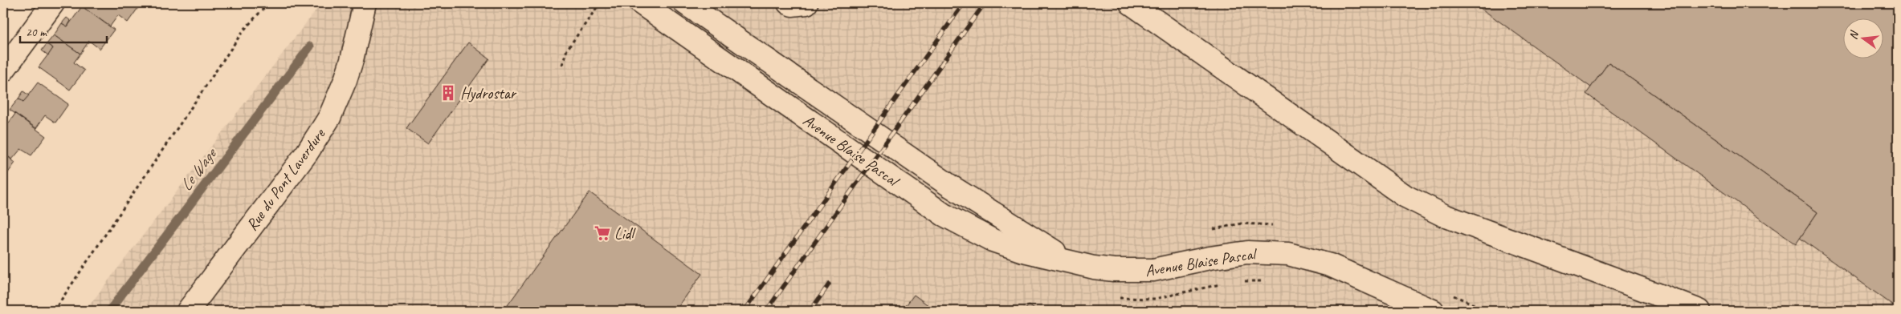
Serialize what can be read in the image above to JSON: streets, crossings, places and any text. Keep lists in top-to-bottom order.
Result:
{
  "streets": {
    "main road": ["Avenue Blaise Pascal", "Rue du Pont Laverdure"]
  },
  "water": ["Le Wage"],
  "places": {
    "building": ["Hydrostar"],
    "supermarket": ["Lidl"]
  },
  "scale_bar": "20 m",
  "north": "left"
}
